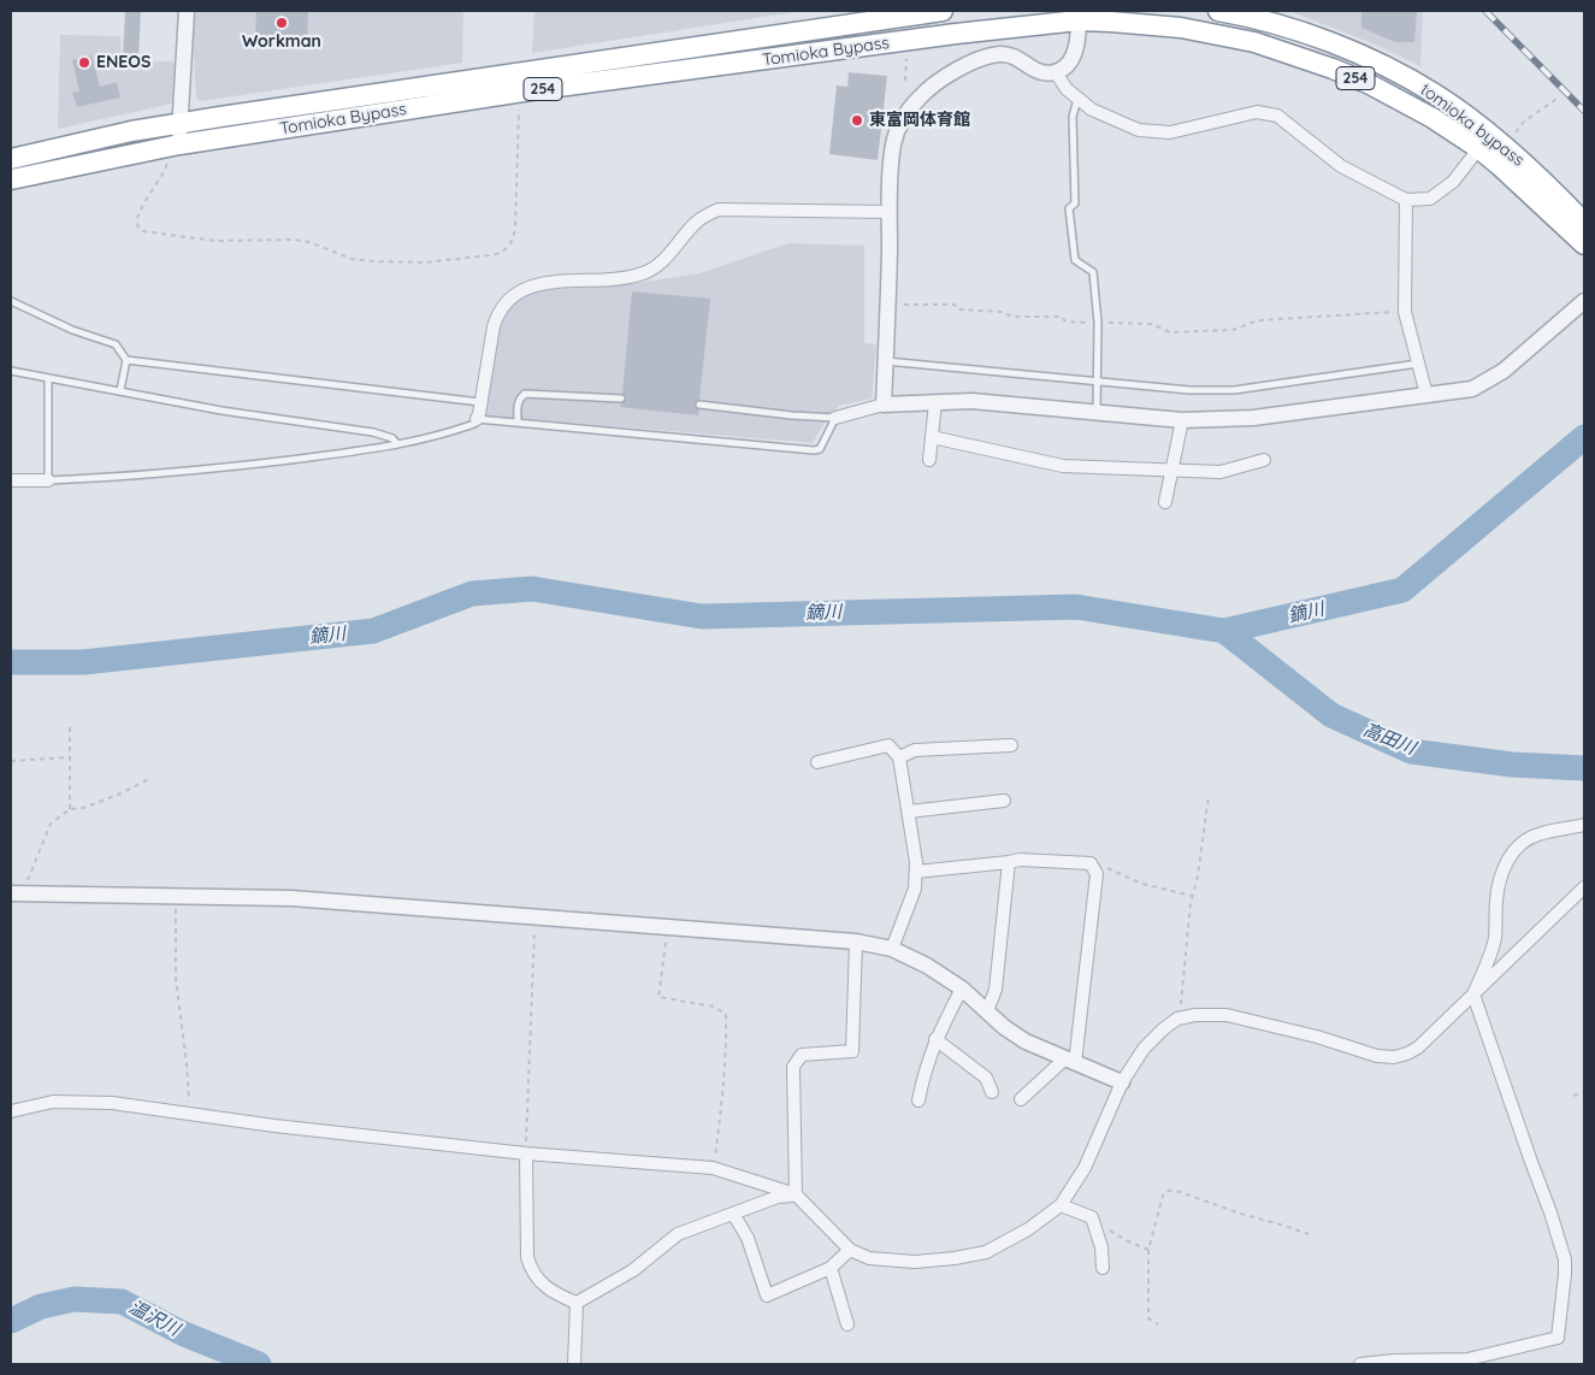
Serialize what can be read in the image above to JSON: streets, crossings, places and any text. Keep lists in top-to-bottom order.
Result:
{
  "streets": {
    "highway": ["Tomioka Bypass", "254", "tomioka bypass"]
  },
  "crossings": [
    ["Tomioka Bypass", "tomioka bypass"]
  ],
  "water": ["鏑川", "高田川", "温沢川"],
  "places": ["Workman", "ENEOS", "東富岡体育館"]
}
